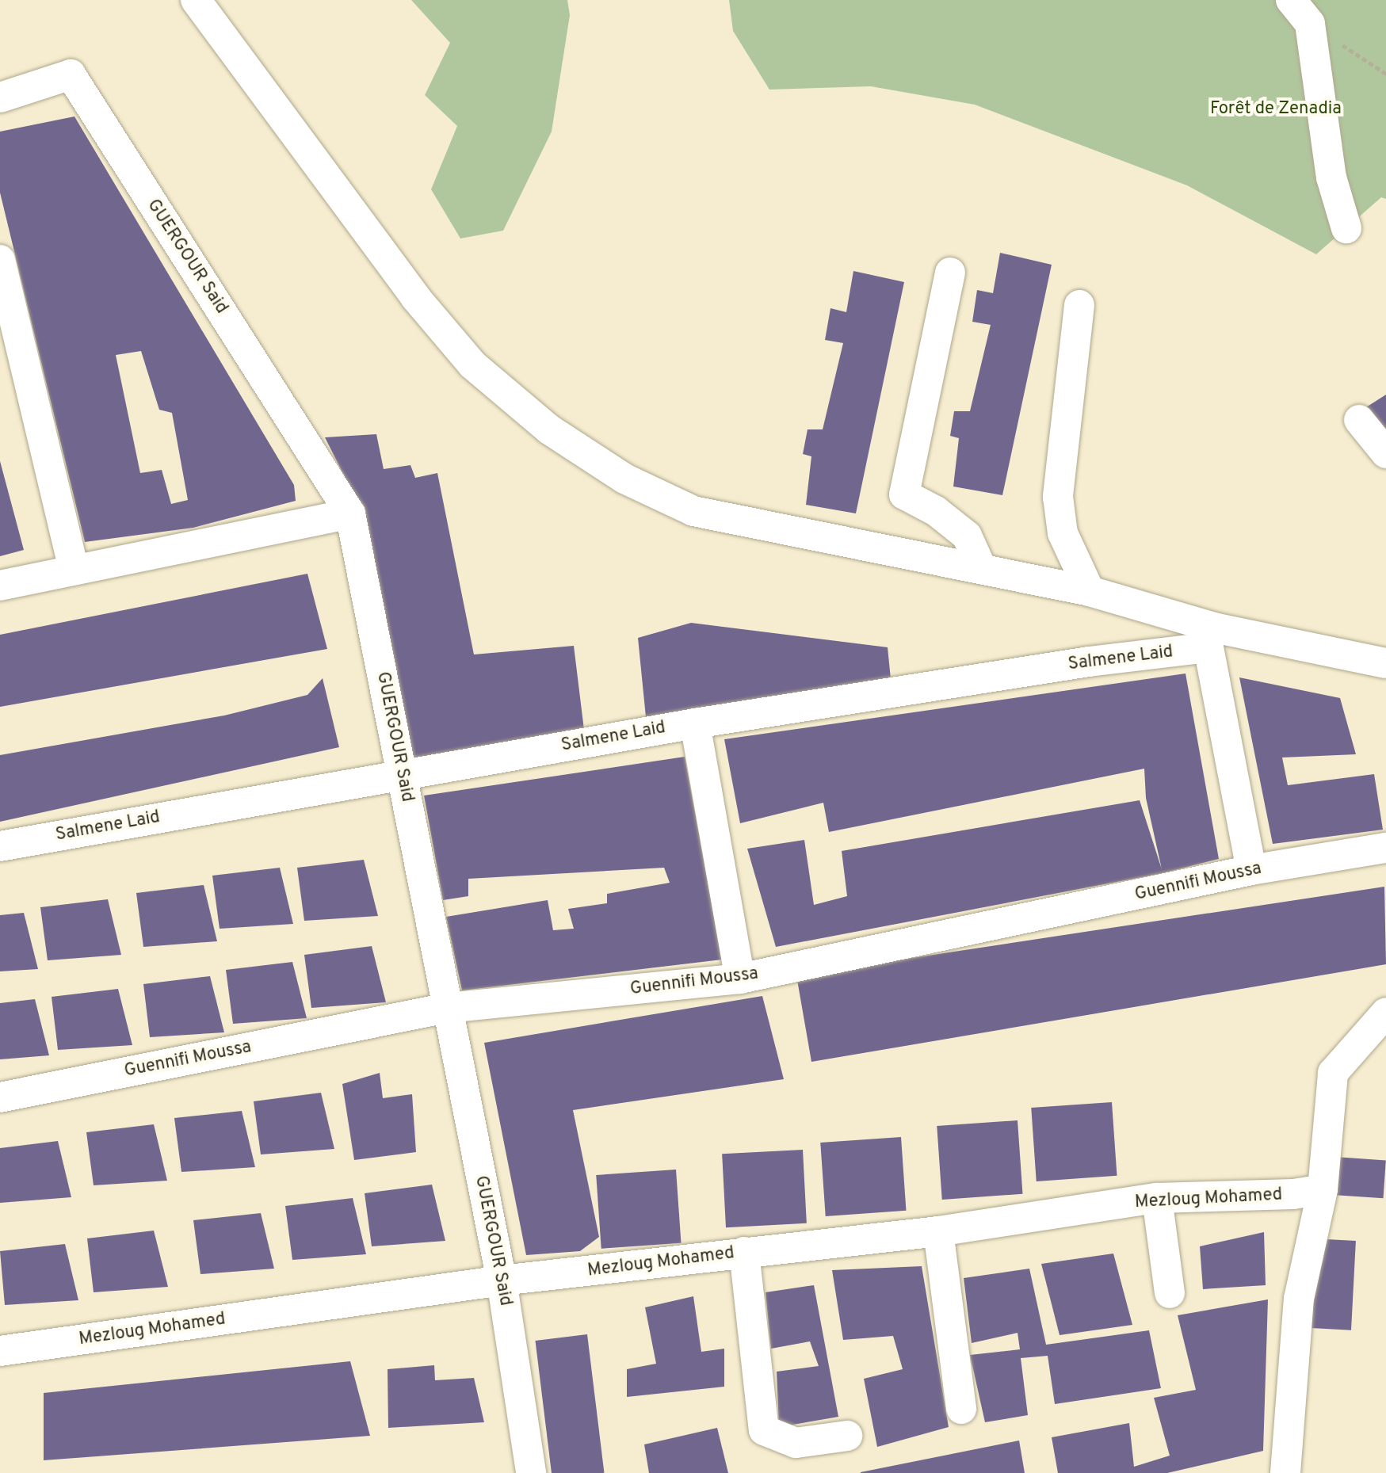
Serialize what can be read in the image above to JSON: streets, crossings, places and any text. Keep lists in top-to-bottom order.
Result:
{
  "streets": {
    "street": [
      "GUERGOUR Said",
      "Salmene Laid",
      "Guennifi Moussa",
      "Mezloug Mohamed"
    ]
  },
  "crossings": [
    ["GUERGOUR Said", "Salmene Laid"],
    ["GUERGOUR Said", "Guennifi Moussa"],
    ["GUERGOUR Said", "Mezloug Mohamed"]
  ],
  "parks": ["Forêt de Zenadia"]
}
